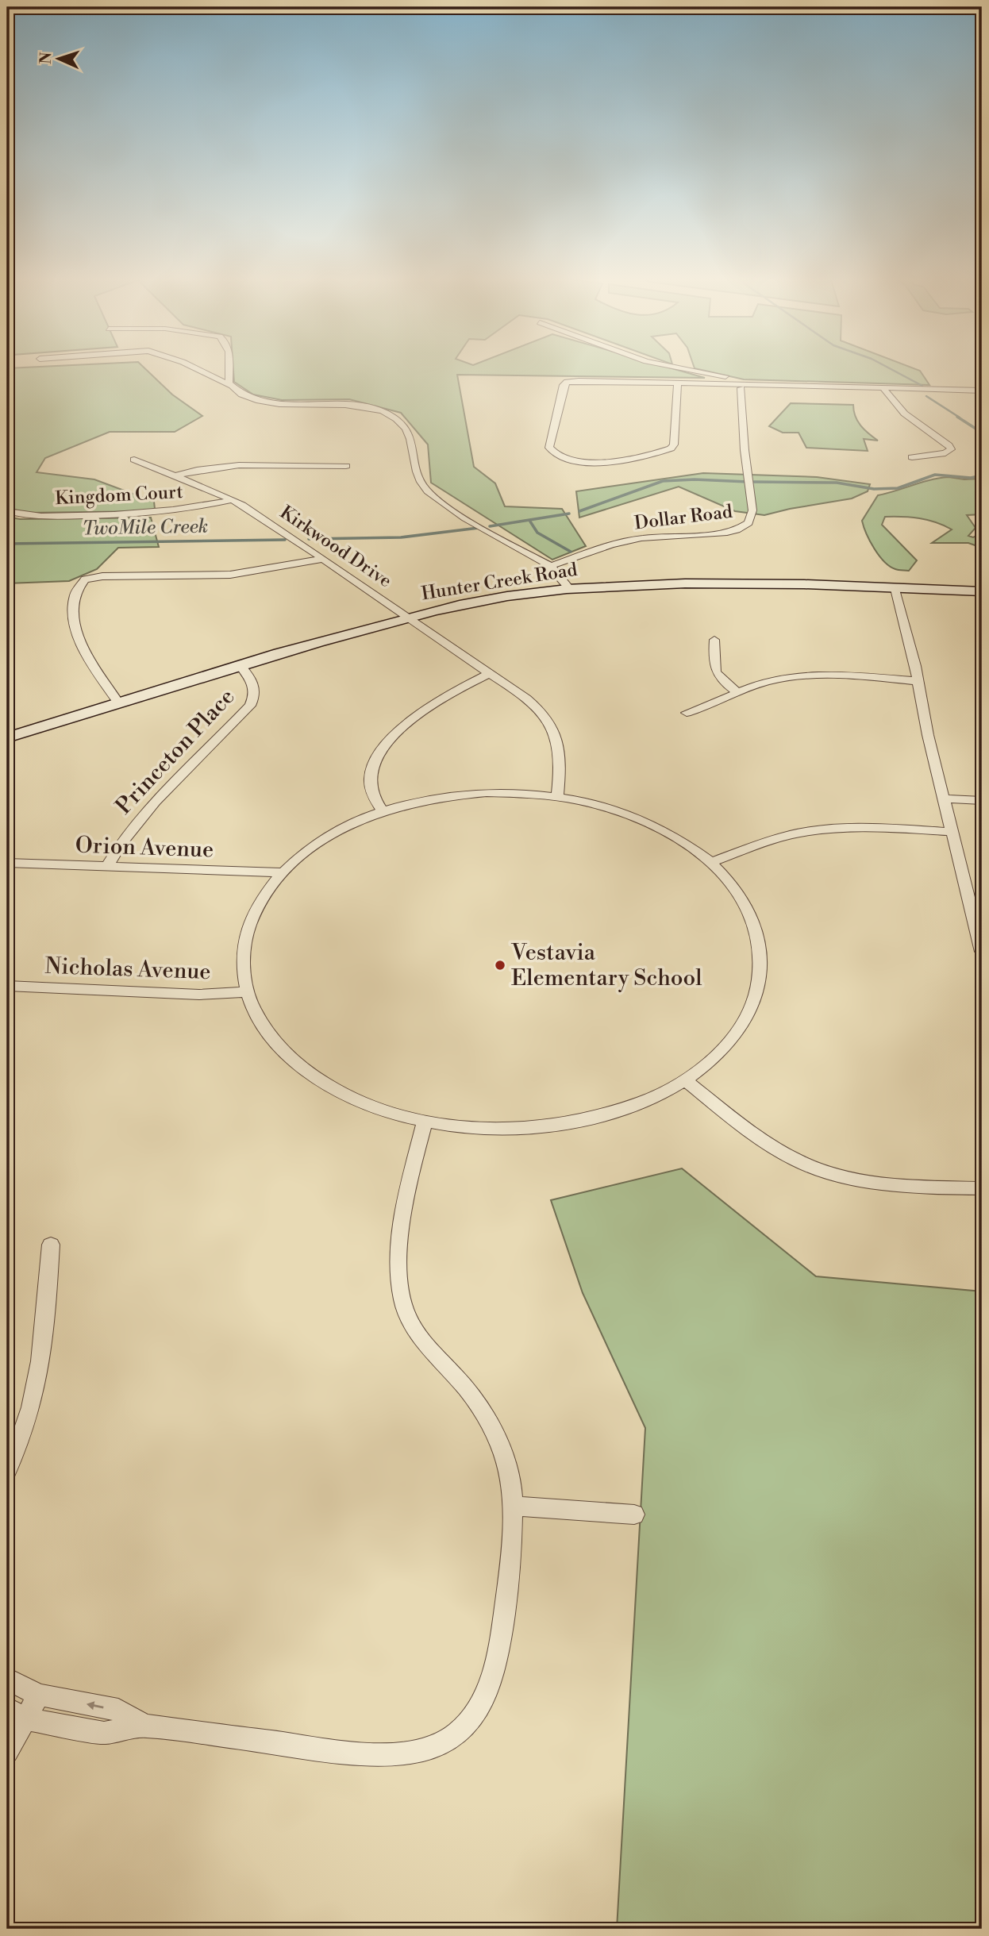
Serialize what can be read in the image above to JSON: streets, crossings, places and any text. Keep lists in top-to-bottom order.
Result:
{
  "streets": {
    "main road": ["Hunter Creek Road"],
    "street": [
      "Kingdom Court",
      "Dollar Road",
      "Kirkwood Drive",
      "Princeton Place",
      "Orion Avenue",
      "Nicholas Avenue"
    ]
  },
  "crossings": [
    ["Kingdom Court", "Kirkwood Drive"],
    ["Kirkwood Drive", "Hunter Creek Road"],
    ["Hunter Creek Road", "Princeton Place"],
    ["Princeton Place", "Orion Avenue"]
  ],
  "water": ["TwoMile Creek"],
  "places": ["Vestavia Elementary School"],
  "north": "left"
}
